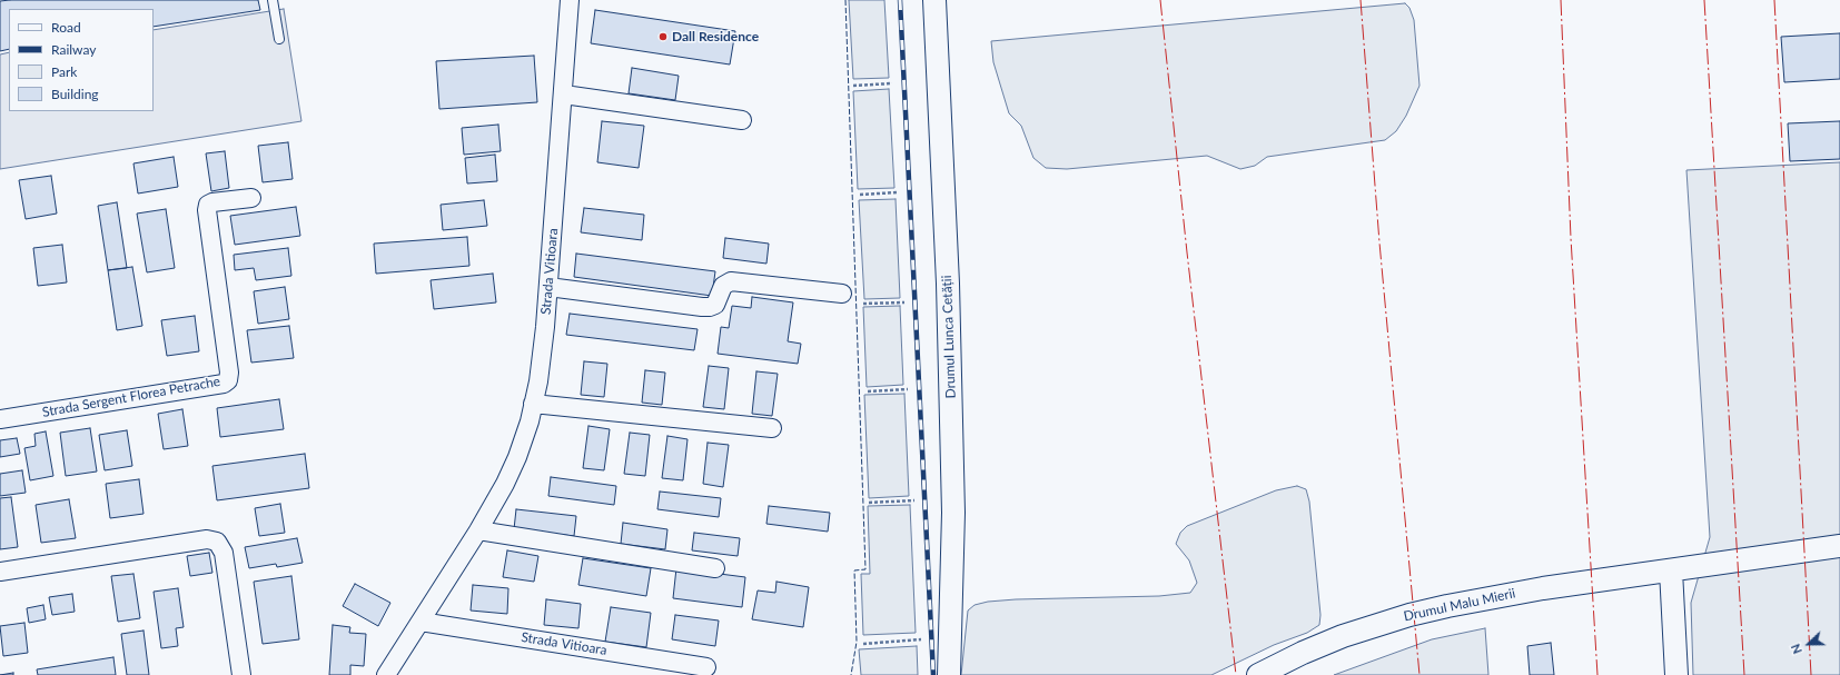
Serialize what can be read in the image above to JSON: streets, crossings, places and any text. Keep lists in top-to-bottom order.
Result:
{
  "streets": {
    "street": [
      "Strada Vitioara",
      "Drumul Lunca Cetății",
      "Strada Sergent Florea Petrache",
      "Drumul Malu Mierii"
    ]
  },
  "places": ["Dall Residence"],
  "legend": [
    "Road",
    "Railway",
    "Park",
    "Building"
  ],
  "north": "left"
}
